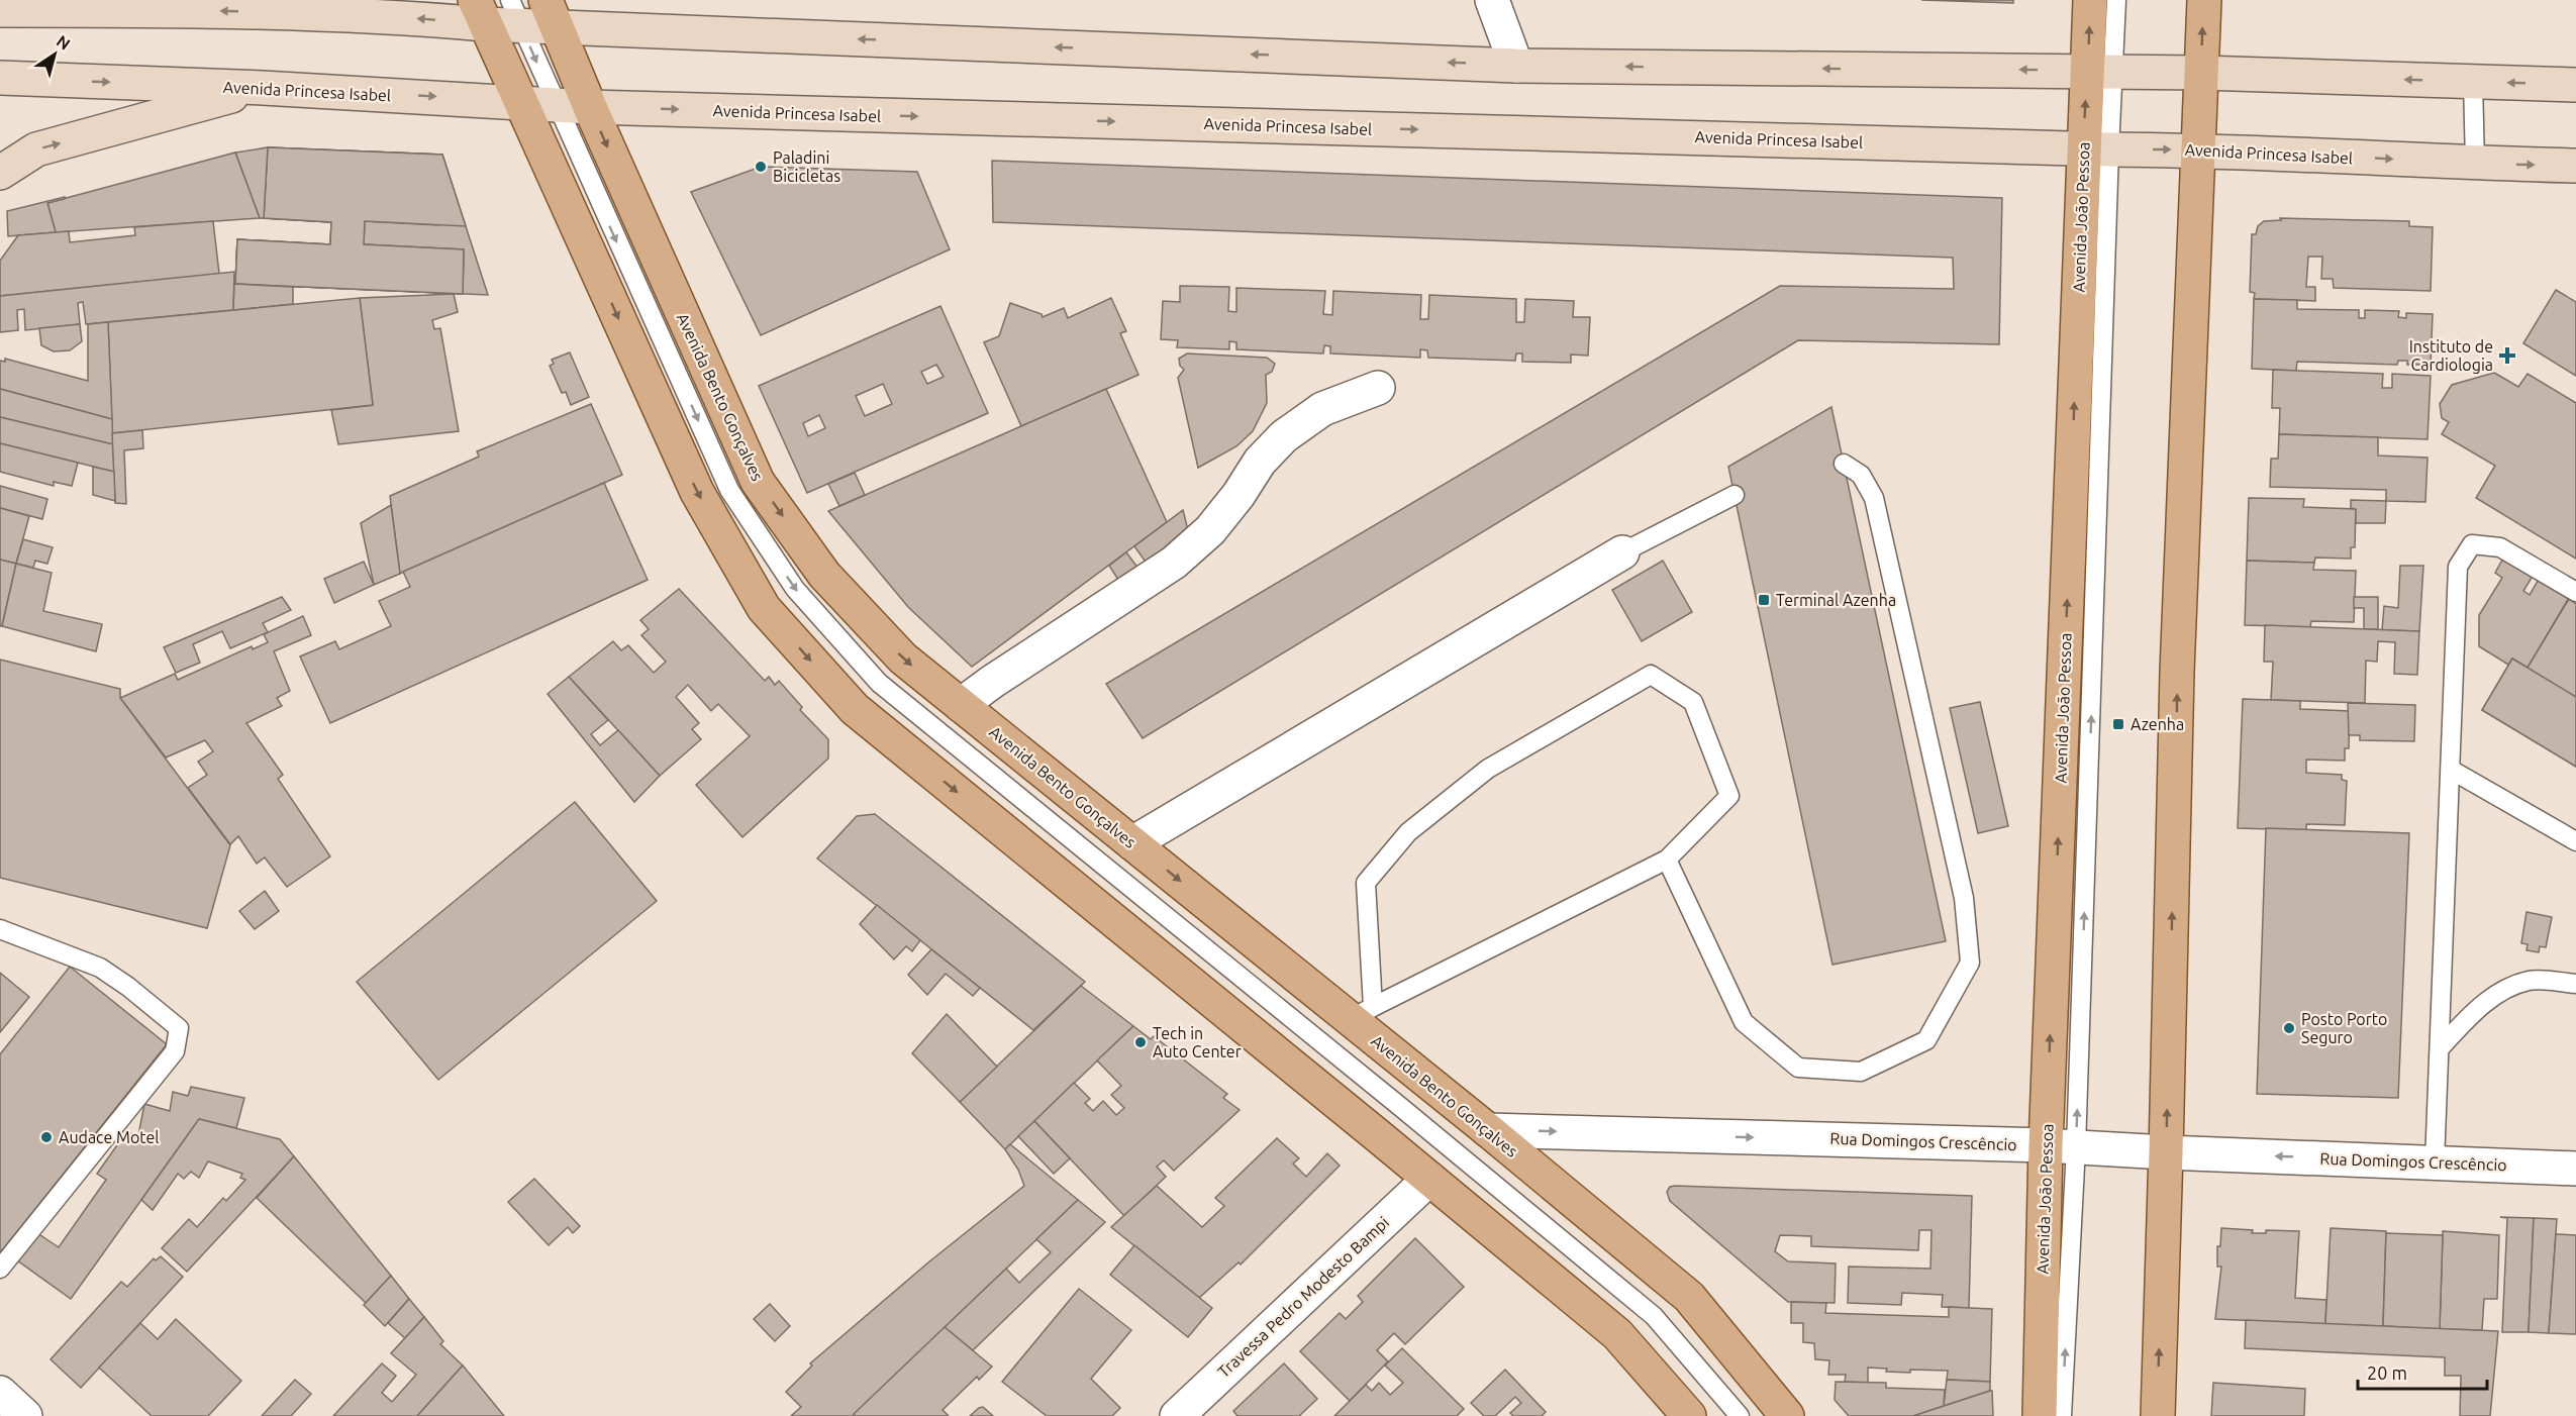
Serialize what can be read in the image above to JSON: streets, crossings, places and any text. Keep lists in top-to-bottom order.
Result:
{
  "streets": {
    "main road": ["Avenida Princesa Isabel", "Avenida João Pessoa", "Avenida Bento Gonçalves"],
    "street": ["Rua Domingos Crescêncio", "Travessa Pedro Modesto Bampi"]
  },
  "crossings": [
    ["Avenida Princesa Isabel", "Avenida João Pessoa"],
    ["Avenida Princesa Isabel", "Avenida Bento Gonçalves"],
    ["Avenida João Pessoa", "Rua Domingos Crescêncio"],
    ["Avenida Bento Gonçalves", "Rua Domingos Crescêncio"]
  ],
  "places": {
    "other": [
      "Paladini Bicicletas",
      "Posto Porto Seguro",
      "Tech in Auto Center",
      "Audace Motel"
    ],
    "health": ["Instituto de Cardiologia"],
    "transit": ["Terminal Azenha", "Azenha"]
  },
  "scale_bar": "20 m",
  "north": "top right"
}
